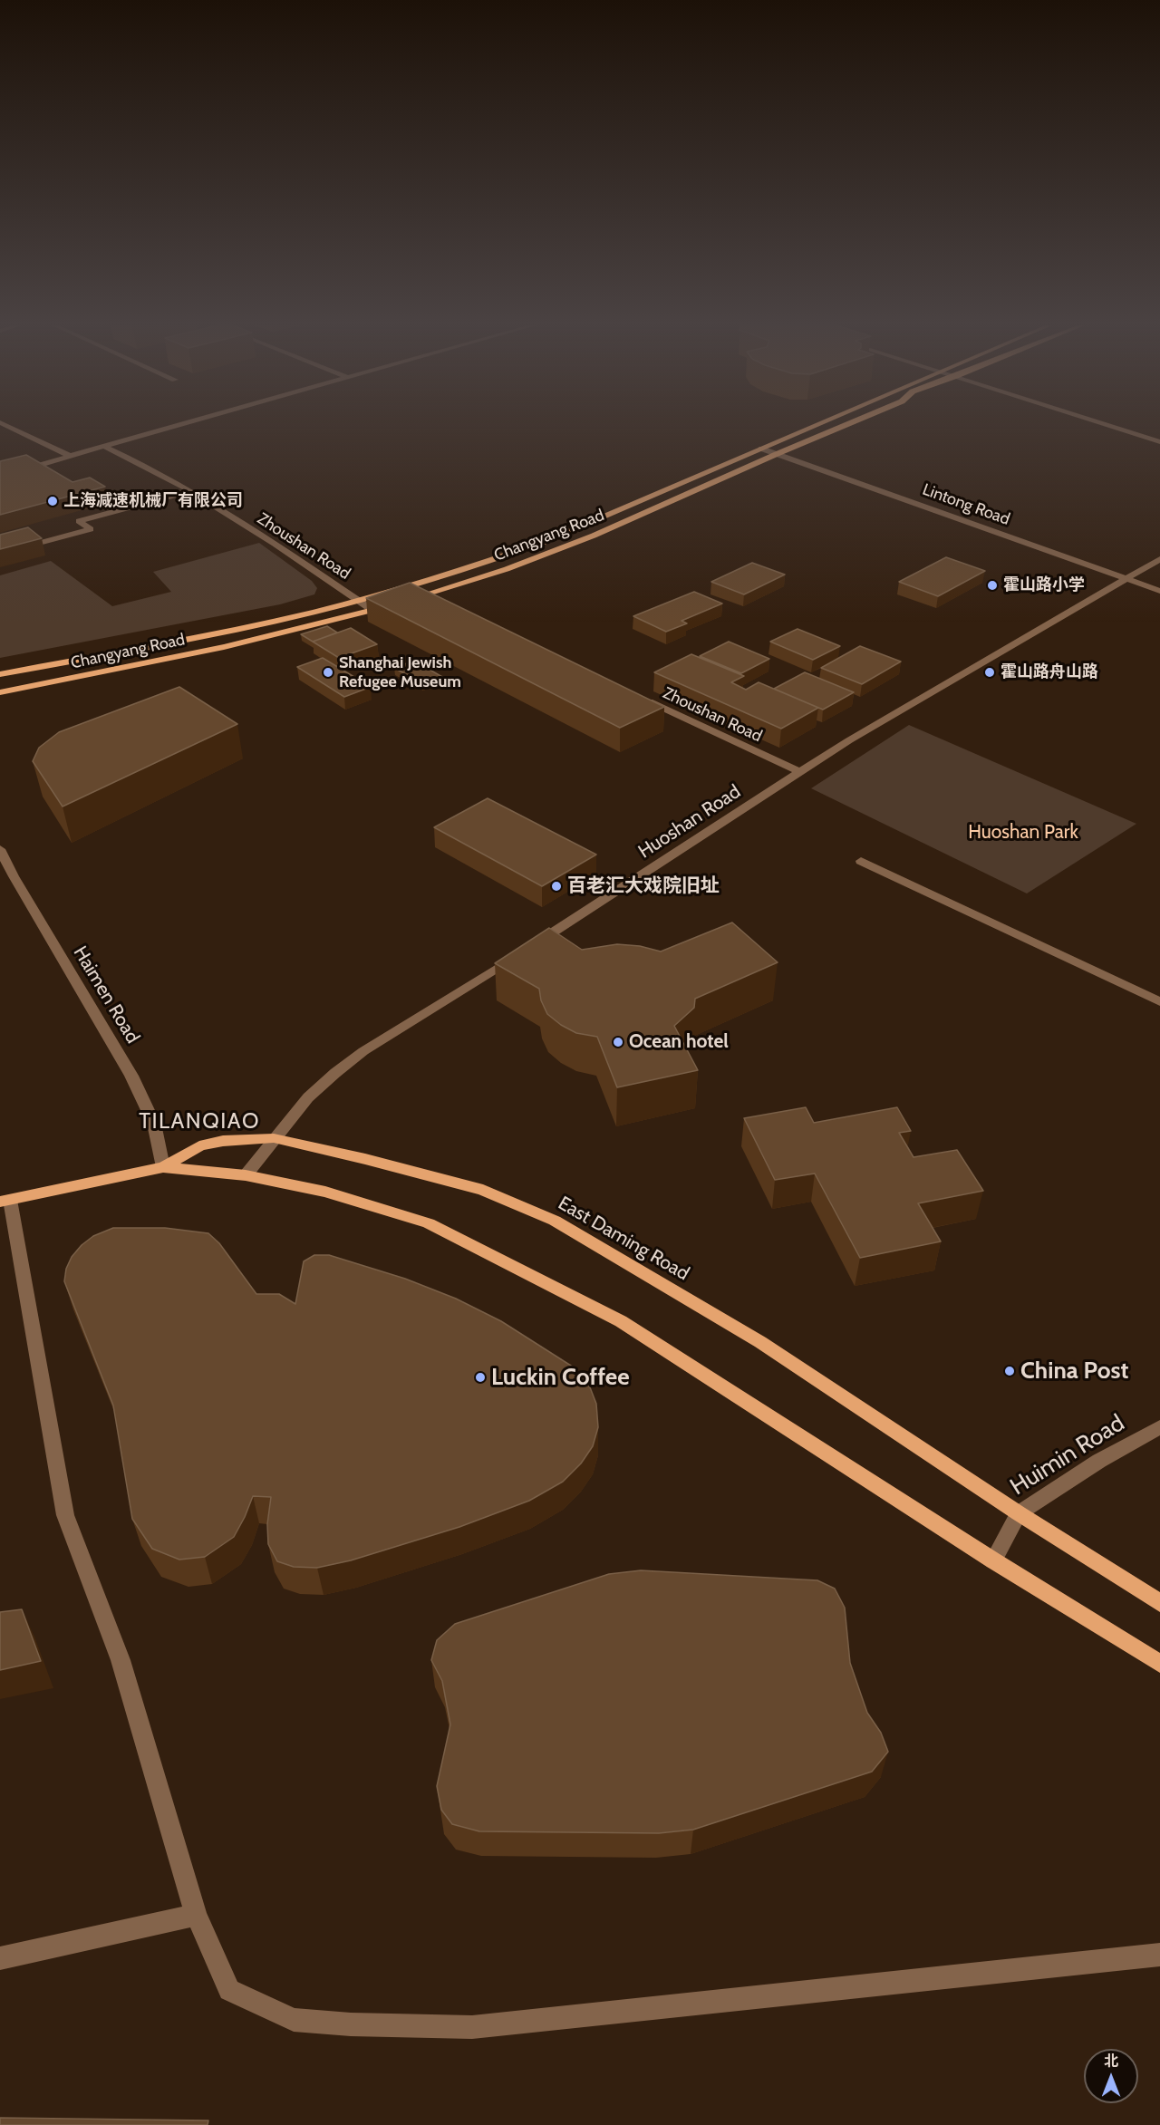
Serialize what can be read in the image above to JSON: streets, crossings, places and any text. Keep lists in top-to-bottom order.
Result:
{
  "streets": {
    "main road": ["Changyang Road", "East Daming Road"],
    "street": [
      "Lintong Road",
      "Zhoushan Road",
      "Huoshan Road",
      "Haimen Road",
      "Huimin Road"
    ]
  },
  "crossings": [
    ["Lintong Road", "Changyang Road"],
    ["Lintong Road", "Huoshan Road"],
    ["Changyang Road", "Zhoushan Road"],
    ["Zhoushan Road", "Huoshan Road"],
    ["Huoshan Road", "East Daming Road"],
    ["Haimen Road", "East Daming Road"],
    ["East Daming Road", "Huimin Road"]
  ],
  "districts": ["TILANQIAO"],
  "parks": ["Huoshan Park"],
  "places": [
    "上海减速机械厂有限公司",
    "霍山路小学",
    "Shanghai Jewish Refugee Museum",
    "霍山路舟山路",
    "百老汇大戏院旧址",
    "Ocean hotel",
    "China Post",
    "Luckin Coffee"
  ],
  "north": "top"
}
